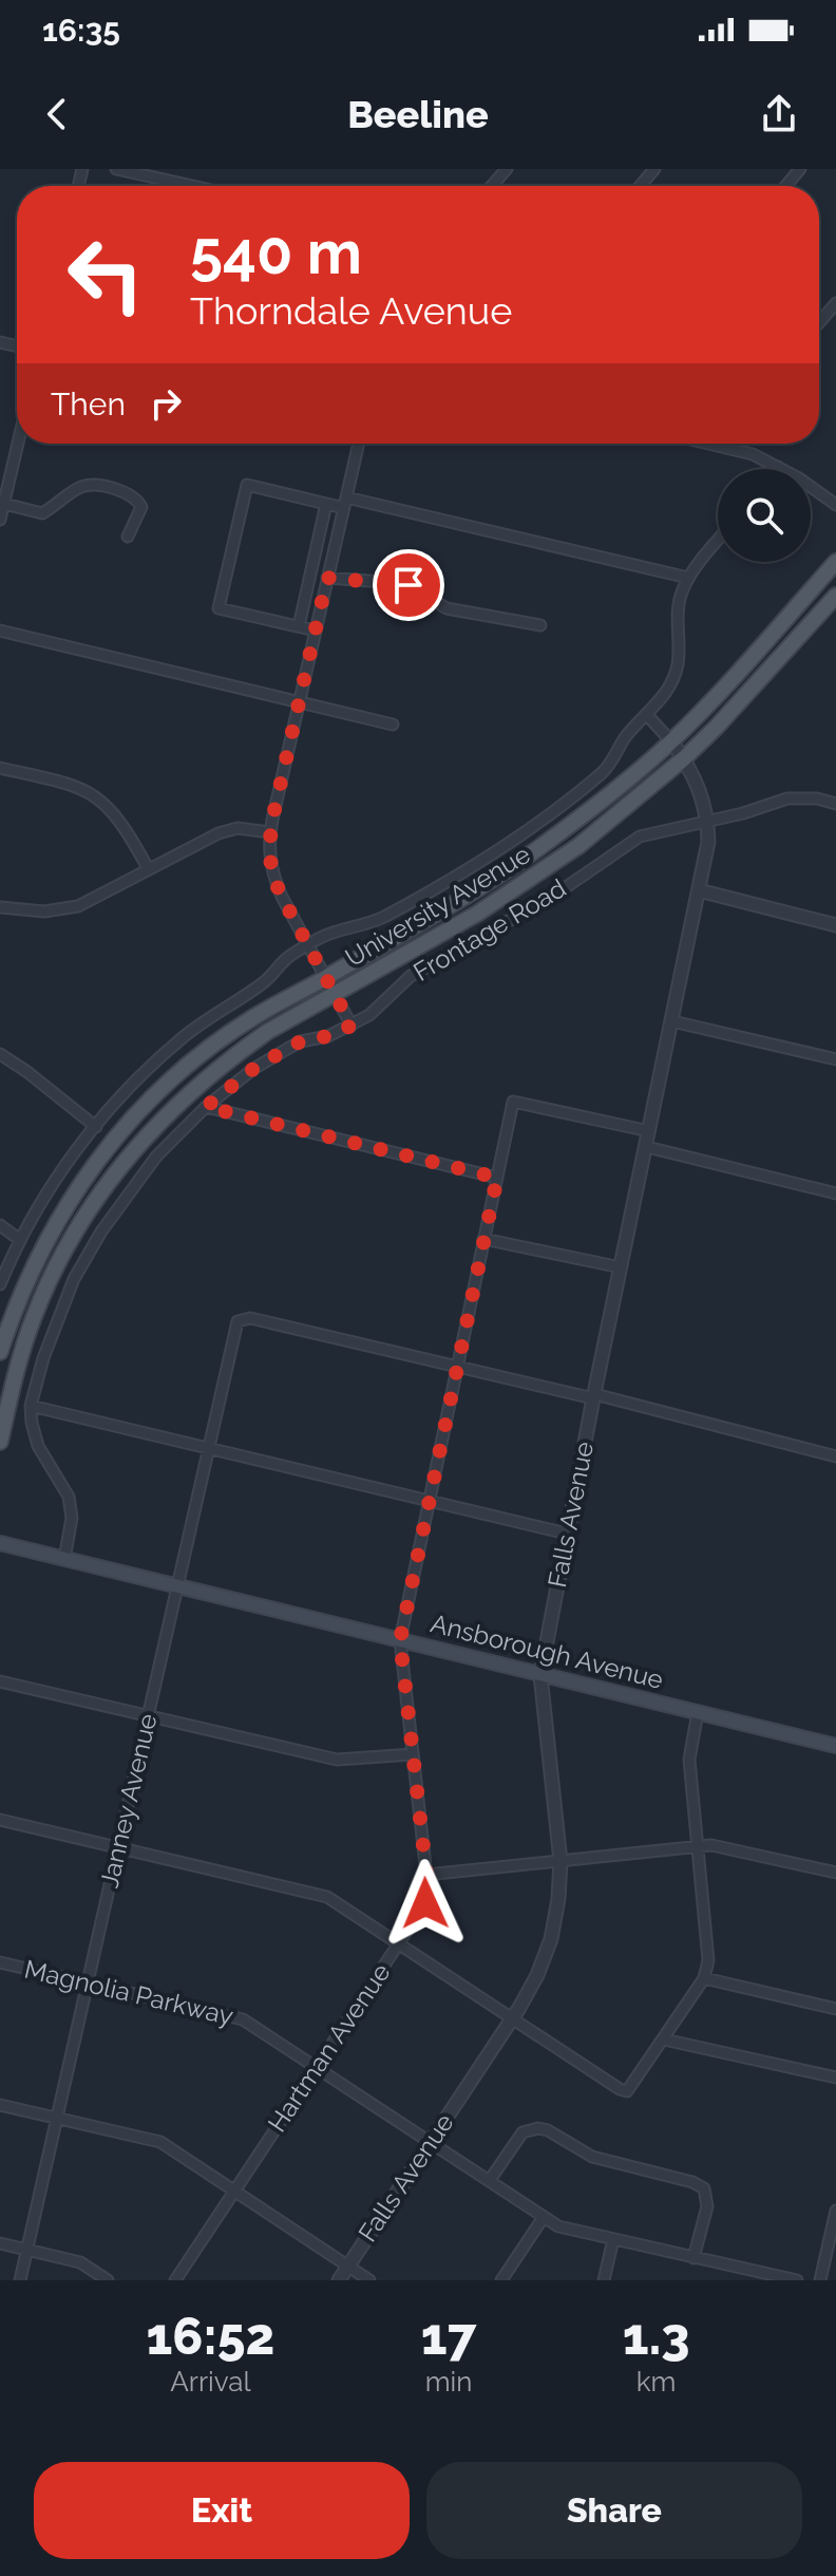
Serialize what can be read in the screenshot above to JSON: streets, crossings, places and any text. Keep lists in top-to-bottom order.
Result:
{
  "streets": {
    "main road": ["University Avenue", "Ansborough Avenue"],
    "street": [
      "Frontage Road",
      "Falls Avenue",
      "Janney Avenue",
      "Magnolia Parkway",
      "Hartman Avenue"
    ]
  },
  "crossings": [
    ["University Avenue", "Falls Avenue"],
    ["Frontage Road", "Falls Avenue"],
    ["Frontage Road", "Ansborough Avenue"],
    ["Falls Avenue", "Ansborough Avenue"],
    ["Falls Avenue", "Magnolia Parkway"],
    ["Falls Avenue", "Hartman Avenue"],
    ["Ansborough Avenue", "Janney Avenue"],
    ["Ansborough Avenue", "Hartman Avenue"],
    ["Janney Avenue", "Magnolia Parkway"],
    ["Janney Avenue", "Hartman Avenue"],
    ["Magnolia Parkway", "Hartman Avenue"]
  ],
  "page": {
    "status": "16:35",
    "header": "Beeline",
    "turn": ["540 m", "Thorndale Avenue"],
    "then": "Then",
    "eta": [
      "16:52",
      "Arrival",
      "17",
      "min",
      "1.3",
      "km"
    ],
    "buttons": ["Exit", "Share"]
  }
}
